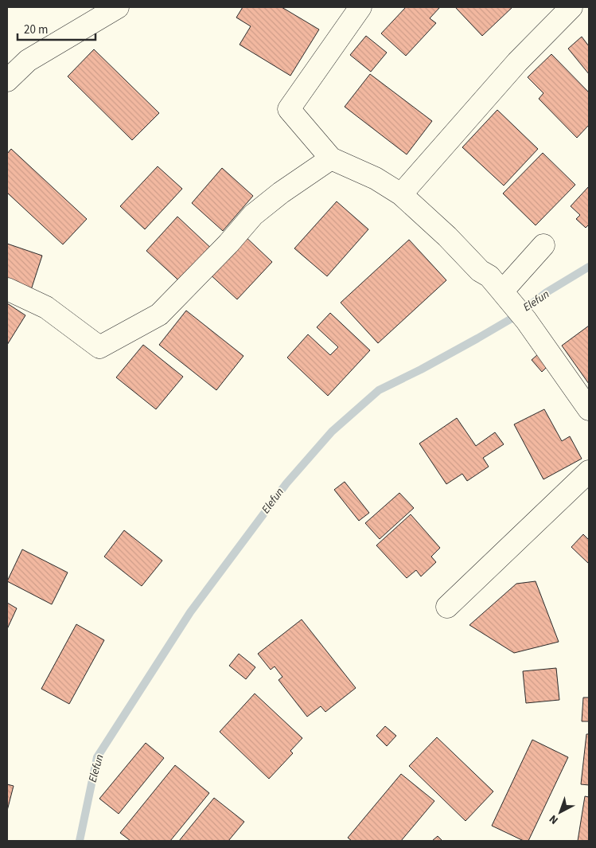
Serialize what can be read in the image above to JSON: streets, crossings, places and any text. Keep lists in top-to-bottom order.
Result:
{
  "water": ["Elefun"],
  "scale_bar": "20 m",
  "north": "bottom left"
}
